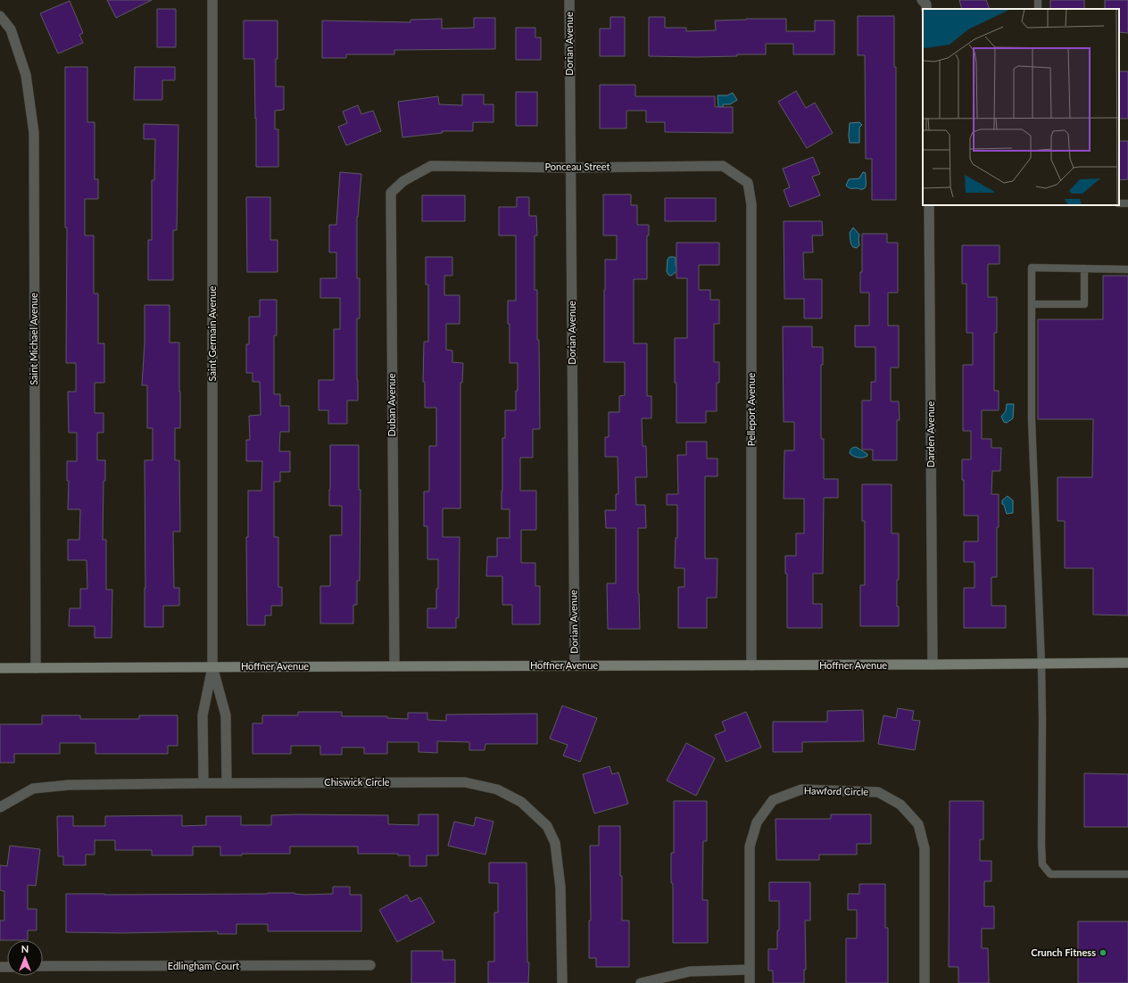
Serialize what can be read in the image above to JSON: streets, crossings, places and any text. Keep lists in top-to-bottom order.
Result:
{
  "streets": {
    "main road": ["Hoffner Avenue"],
    "street": [
      "Dorian Avenue",
      "Ponceau Street",
      "Saint Germain Avenue",
      "Saint Michael Avenue",
      "Duban Avenue",
      "Pelleport Avenue",
      "Darden Avenue",
      "Chiswick Circle",
      "Hawford Circle",
      "Edlingham Court"
    ]
  },
  "crossings": [
    ["Dorian Avenue", "Ponceau Street"],
    ["Dorian Avenue", "Hoffner Avenue"],
    ["Ponceau Street", "Duban Avenue"],
    ["Ponceau Street", "Pelleport Avenue"],
    ["Saint Germain Avenue", "Hoffner Avenue"],
    ["Saint Michael Avenue", "Hoffner Avenue"],
    ["Duban Avenue", "Hoffner Avenue"],
    ["Pelleport Avenue", "Hoffner Avenue"],
    ["Darden Avenue", "Hoffner Avenue"]
  ],
  "places": ["Crunch Fitness"],
  "north": "top"
}
